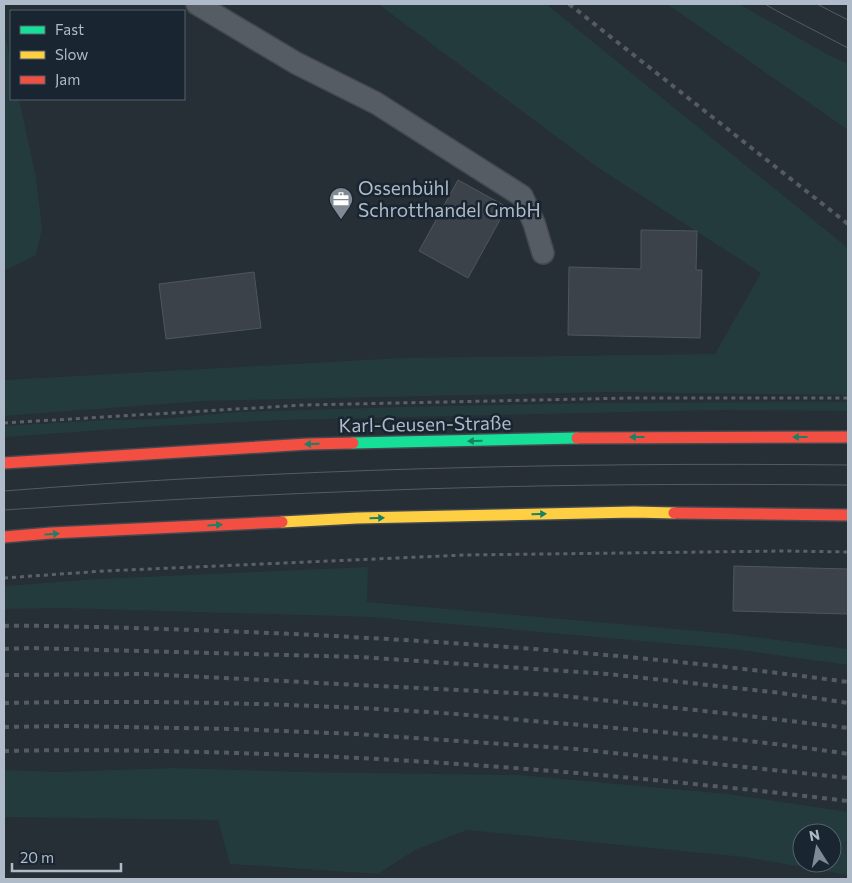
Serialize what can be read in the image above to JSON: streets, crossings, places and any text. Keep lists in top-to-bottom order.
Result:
{
  "streets": {
    "main road": ["Karl-Geusen-Straße"]
  },
  "places": {
    "office": ["Ossenbühl Schrotthandel GmbH"]
  },
  "legend": ["Fast", "Slow", "Jam"],
  "scale_bar": "20 m",
  "north": "top"
}
